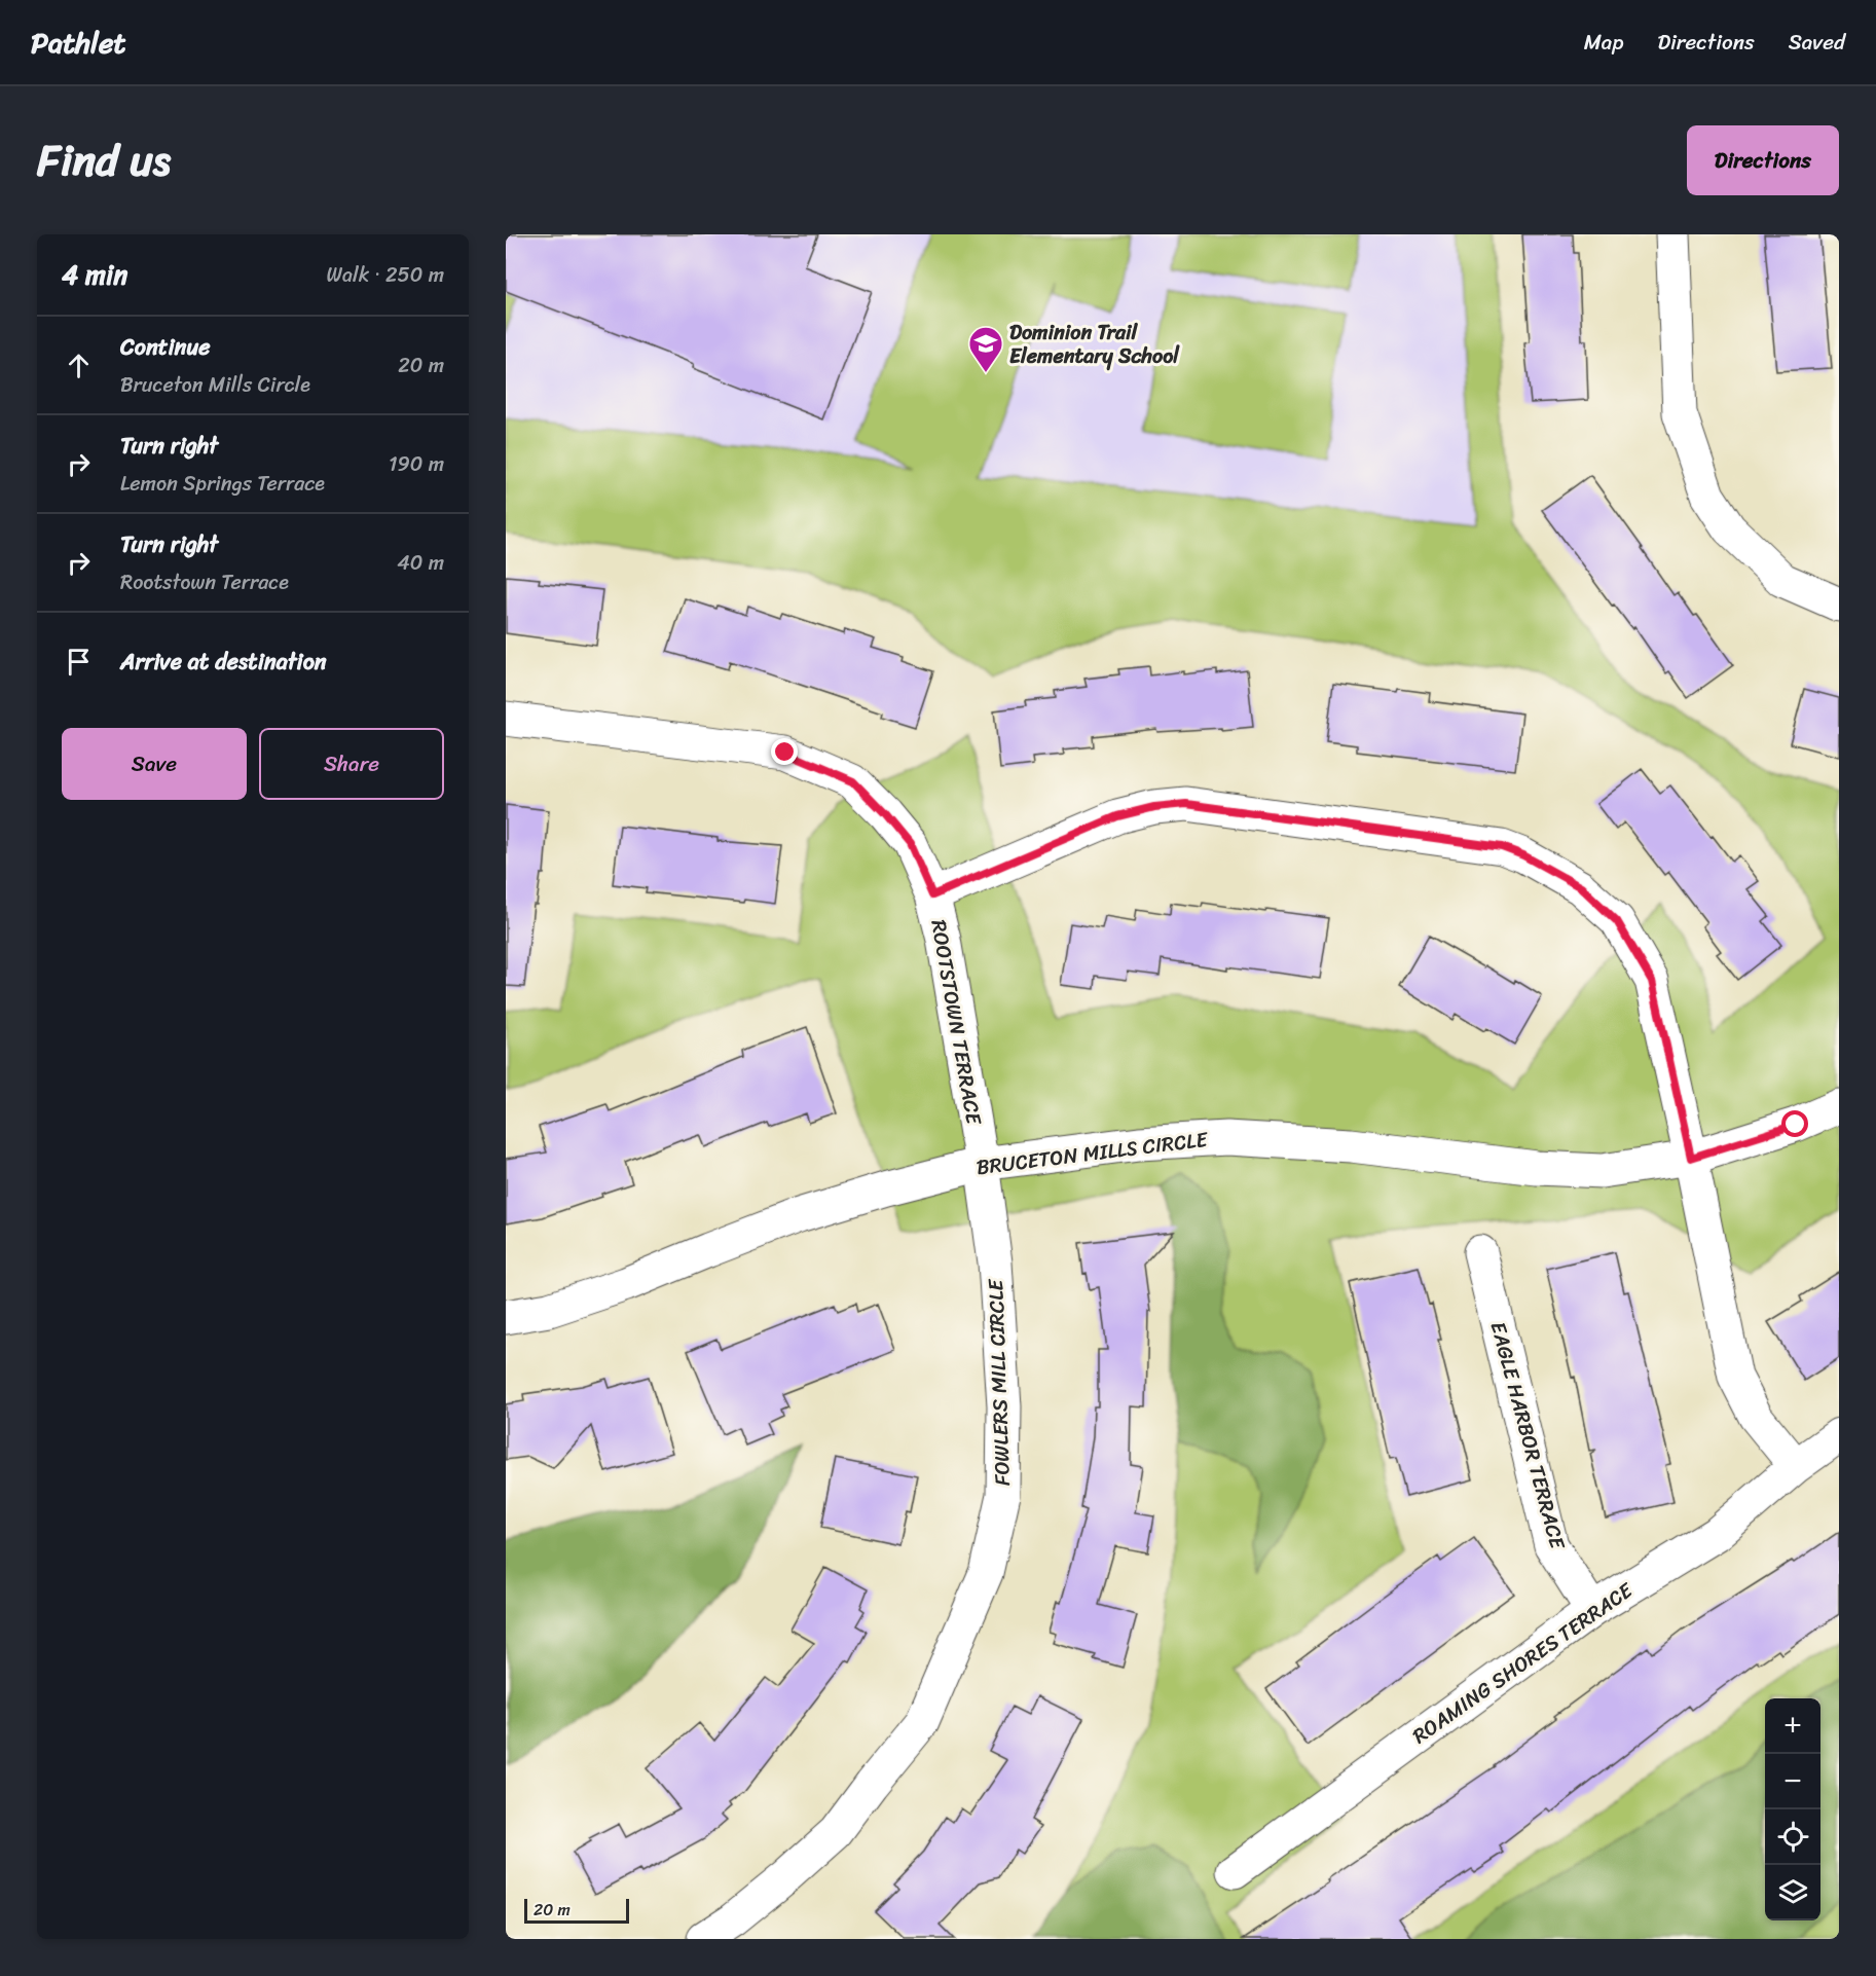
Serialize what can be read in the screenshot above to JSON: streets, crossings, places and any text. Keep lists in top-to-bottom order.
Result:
{
  "streets": {
    "street": [
      "ROOTSTOWN TERRACE",
      "BRUCETON MILLS CIRCLE",
      "FOWLERS MILL CIRCLE",
      "EAGLE HARBOR TERRACE",
      "ROAMING SHORES TERRACE"
    ]
  },
  "crossings": [
    ["ROOTSTOWN TERRACE", "BRUCETON MILLS CIRCLE"],
    ["ROOTSTOWN TERRACE", "FOWLERS MILL CIRCLE"],
    ["BRUCETON MILLS CIRCLE", "FOWLERS MILL CIRCLE"],
    ["EAGLE HARBOR TERRACE", "ROAMING SHORES TERRACE"]
  ],
  "places": {
    "school or university": ["Dominion Trail Elementary School"]
  },
  "scale_bar": "20 m",
  "page": {
    "header": "Pathlet",
    "nav": ["Map", "Directions", "Saved"],
    "title": "Find us",
    "buttons": [
      "Directions",
      ["Save", "Share"]
    ],
    "heading": ["4 min", "Walk · 250 m"],
    "list": [
      ["Continue", "Bruceton Mills Circle", "20 m"],
      ["Turn right", "Lemon Springs Terrace", "190 m"],
      ["Turn right", "Rootstown Terrace", "40 m"],
      "Arrive at destination"
    ],
    "map_buttons": ["+", "−"],
    "scale": "20 m"
  }
}
